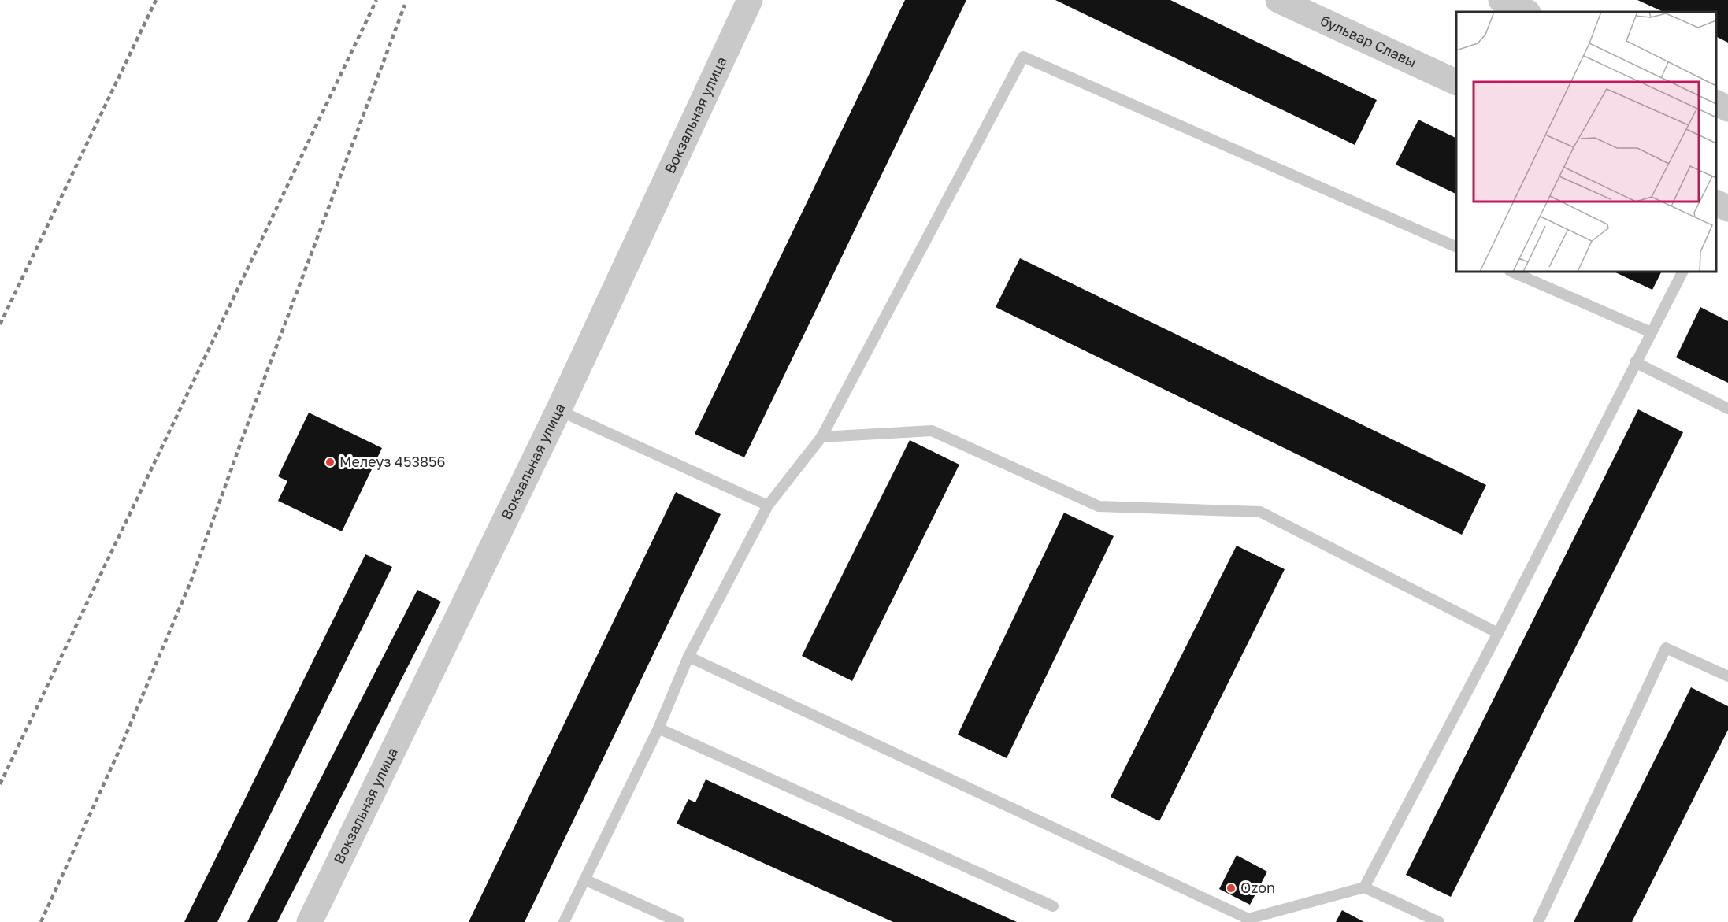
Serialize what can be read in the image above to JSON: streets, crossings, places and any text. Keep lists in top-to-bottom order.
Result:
{
  "streets": {
    "street": ["бульвар Славы", "Вокзальная улица"]
  },
  "places": ["Мелеуз 453856", "Ozon"]
}
